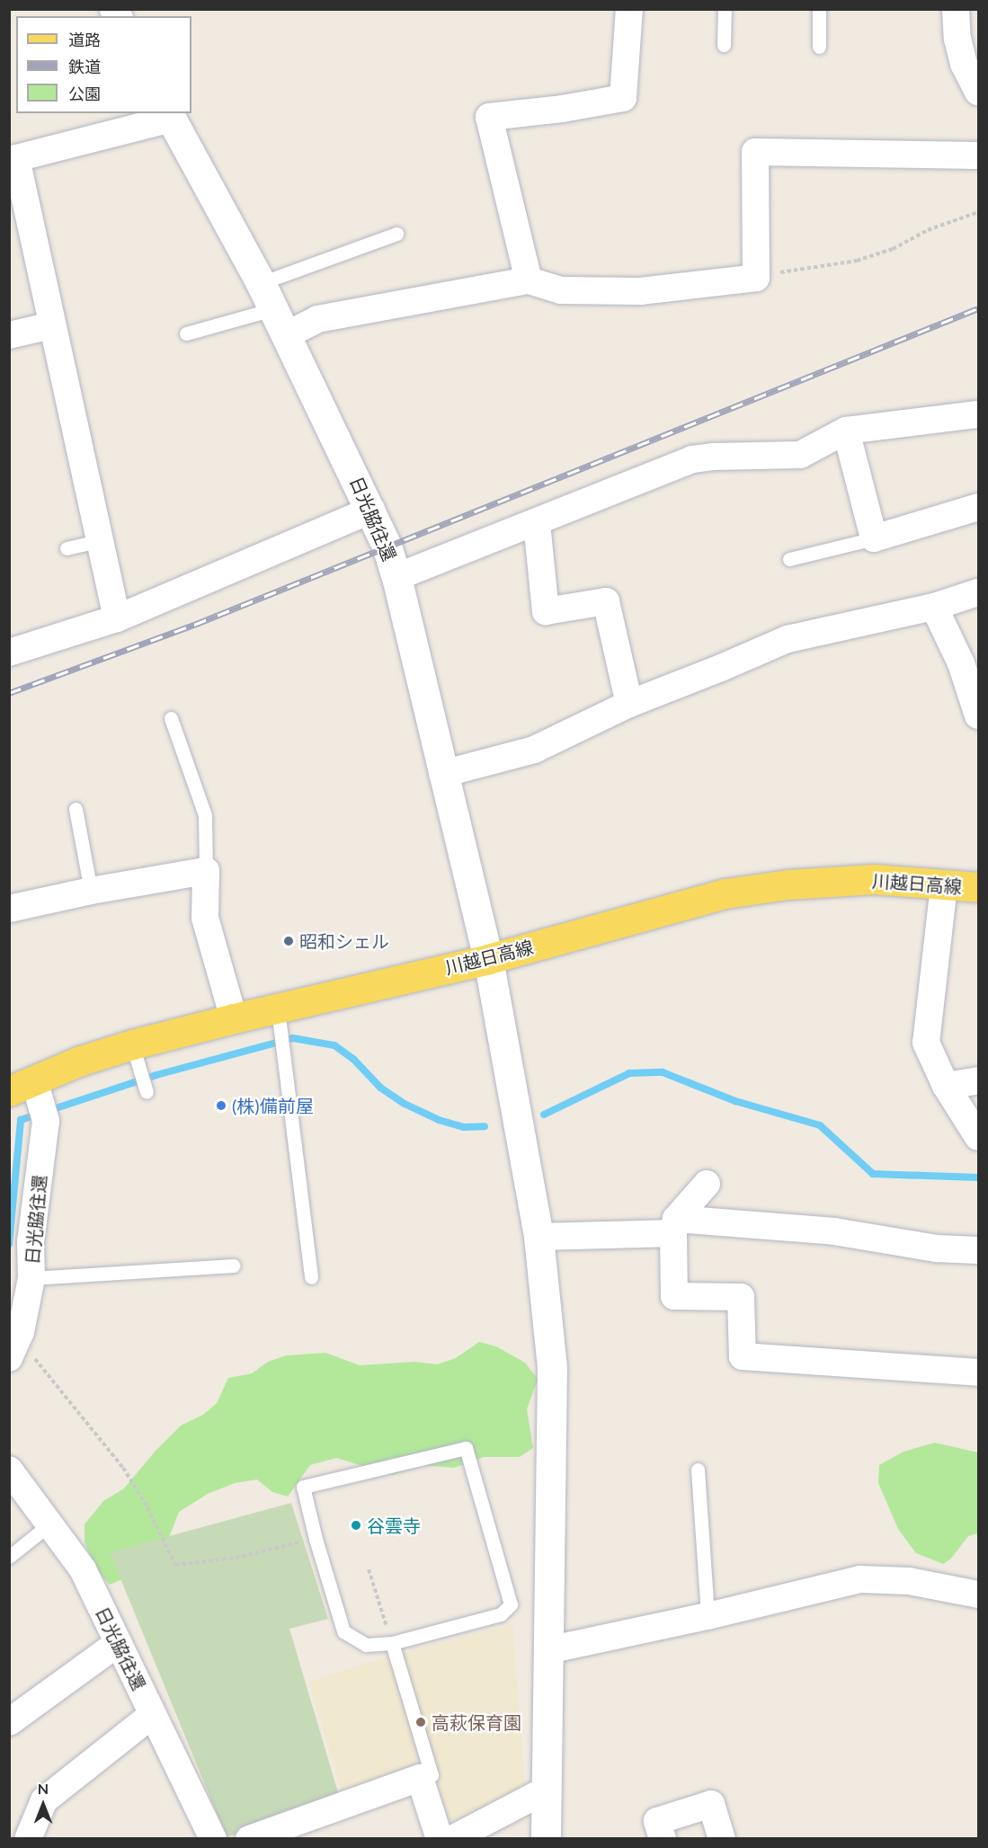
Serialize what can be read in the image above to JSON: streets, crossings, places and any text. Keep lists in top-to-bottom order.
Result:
{
  "streets": {
    "main road": ["川越日高線"],
    "street": ["日光脇往還"]
  },
  "crossings": [
    ["日光脇往還", "川越日高線"]
  ],
  "places": [
    "昭和シェル",
    "(株)備前屋",
    "谷雲寺",
    "高萩保育園"
  ],
  "legend": ["道路", "鉄道", "公園"],
  "north": "top"
}
